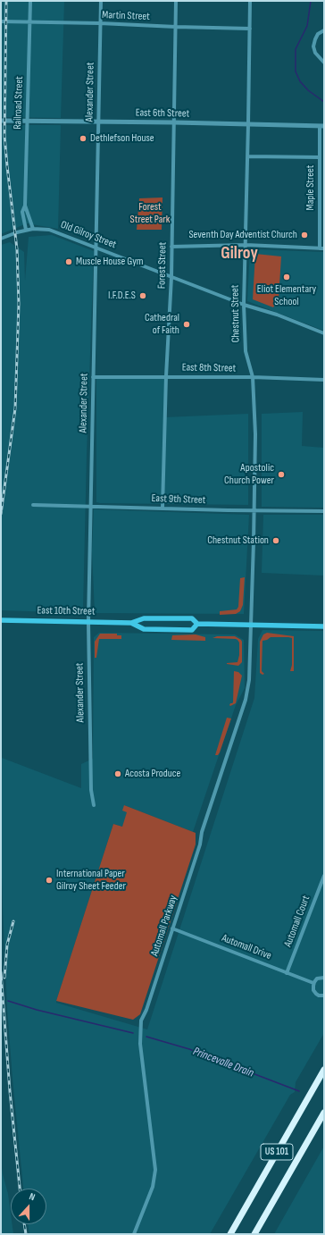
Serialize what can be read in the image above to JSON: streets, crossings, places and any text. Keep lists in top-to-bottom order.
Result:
{
  "streets": {
    "highway": ["US 101"],
    "main road": ["East 10th Street"],
    "street": [
      "Martin Street",
      "Alexander Street",
      "Railroad Street",
      "East 6th Street",
      "Maple Street",
      "Old Gilroy Street",
      "Forest Street",
      "Chestnut Street",
      "East 8th Street",
      "East 9th Street",
      "Automall Court",
      "Automall Parkway",
      "Automall Drive"
    ]
  },
  "crossings": [
    ["Martin Street", "Alexander Street"],
    ["Martin Street", "Railroad Street"],
    ["Martin Street", "Forest Street"],
    ["Martin Street", "Chestnut Street"],
    ["Alexander Street", "East 6th Street"],
    ["Alexander Street", "Old Gilroy Street"],
    ["Alexander Street", "East 8th Street"],
    ["Alexander Street", "East 9th Street"],
    ["Alexander Street", "East 10th Street"],
    ["Railroad Street", "East 6th Street"],
    ["Railroad Street", "Old Gilroy Street"],
    ["East 6th Street", "Maple Street"],
    ["East 6th Street", "Forest Street"],
    ["East 6th Street", "Chestnut Street"],
    ["Old Gilroy Street", "Forest Street"],
    ["Old Gilroy Street", "Chestnut Street"],
    ["Forest Street", "East 8th Street"],
    ["Forest Street", "East 9th Street"],
    ["Chestnut Street", "East 8th Street"],
    ["Chestnut Street", "East 9th Street"],
    ["Chestnut Street", "East 10th Street"],
    ["Chestnut Street", "Automall Parkway"],
    ["East 10th Street", "Automall Parkway"],
    ["Automall Court", "Automall Drive"],
    ["Automall Parkway", "Automall Drive"]
  ],
  "districts": ["Gilroy"],
  "water": ["Princevalle Drain"],
  "parks": ["Forest Street Park"],
  "places": [
    "Dethlefson House",
    "Seventh Day Adventist Church",
    "Muscle House Gym",
    "Eliot Elementary School",
    "I.F.D.E.S",
    "Cathedral of Faith",
    "Apostolic Church Power",
    "Chestnut Station",
    "Acosta Produce",
    "International Paper Gilroy Sheet Feeder"
  ],
  "north": "top"
}
